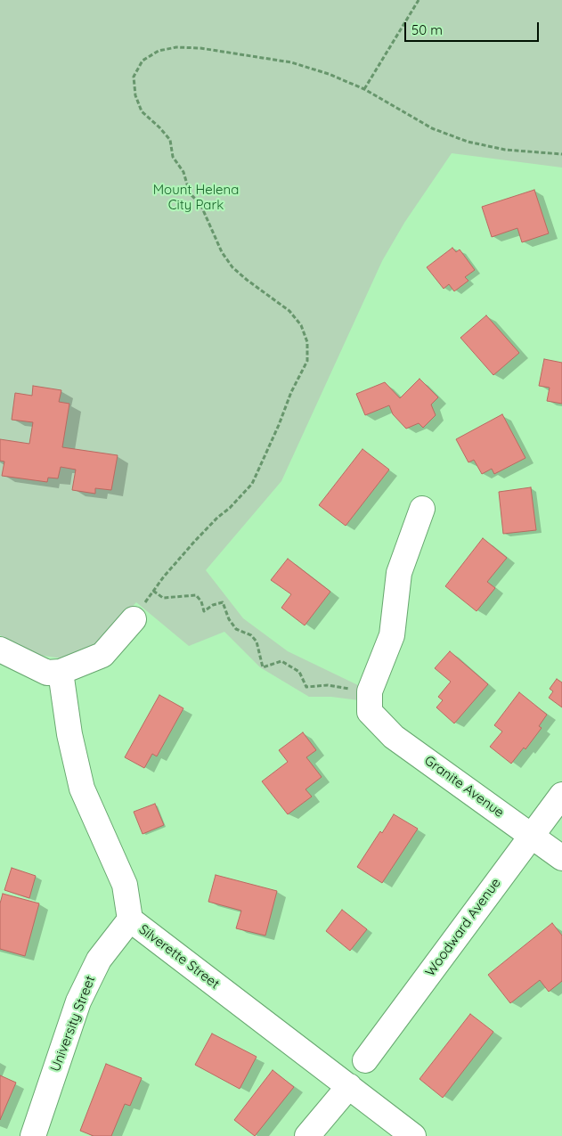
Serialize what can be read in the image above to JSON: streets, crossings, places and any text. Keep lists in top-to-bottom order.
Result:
{
  "streets": {
    "street": [
      "Granite Avenue",
      "Woodward Avenue",
      "Silverette Street",
      "University Street"
    ]
  },
  "crossings": [
    ["Granite Avenue", "Woodward Avenue"],
    ["Silverette Street", "University Street"]
  ],
  "parks": ["Mount Helena City Park"],
  "scale_bar": "50 m"
}
